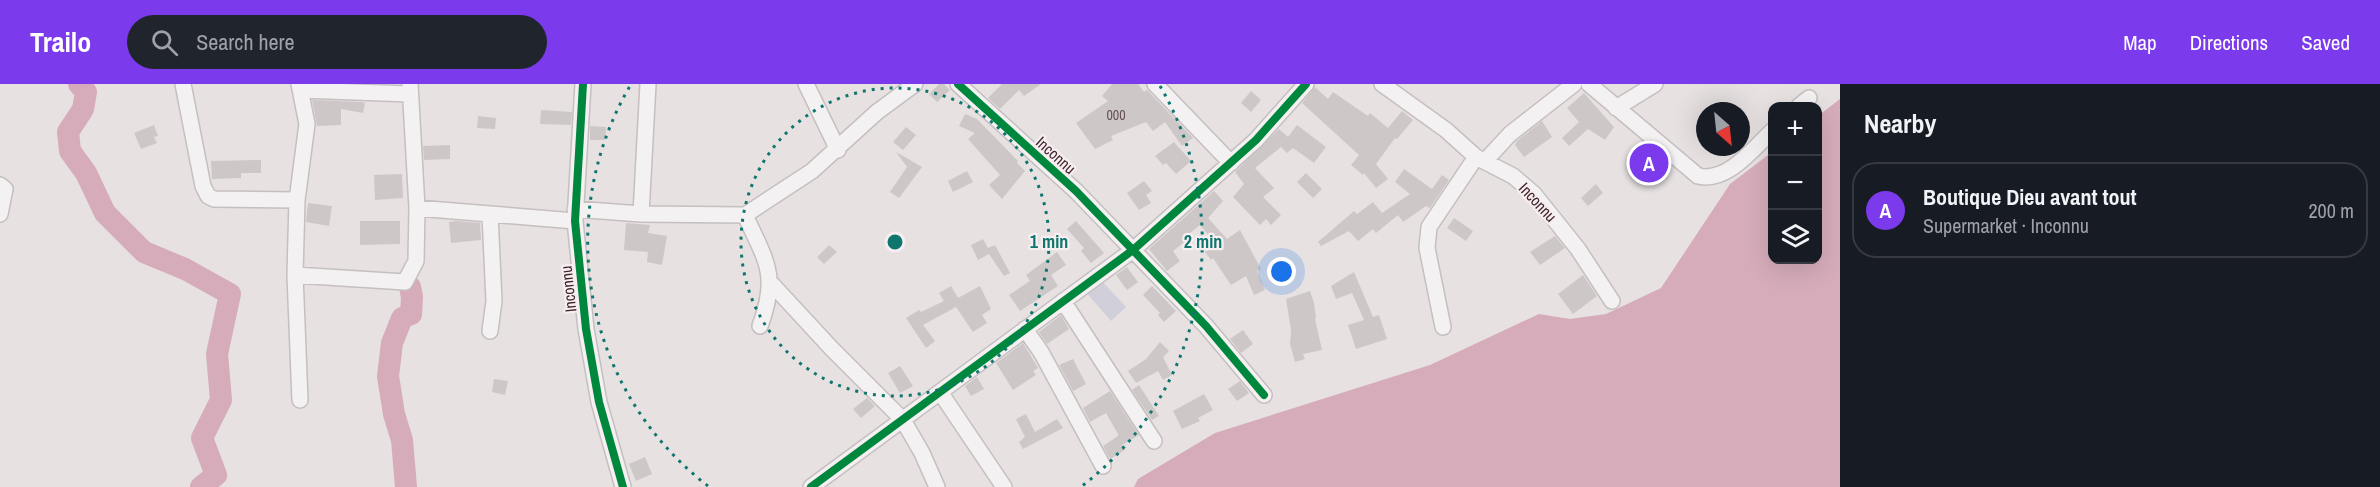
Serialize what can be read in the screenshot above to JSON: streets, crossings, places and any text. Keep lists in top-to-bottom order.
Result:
{
  "streets": {
    "street": ["Inconnu"]
  },
  "house_numbers": ["000"],
  "north": "bottom right",
  "page": {
    "header": "Trailo",
    "search": "Search here",
    "nav": ["Map", "Directions", "Saved"],
    "heading": "Nearby",
    "map_buttons": ["+", "−"],
    "pins": "A",
    "list": [
      {
        "mark": "A",
        "name": "Boutique Dieu avant tout",
        "note": "Supermarket · Inconnu",
        "value": "200 m"
      }
    ]
  },
  "rings": ["1 min", "2 min"]
}
